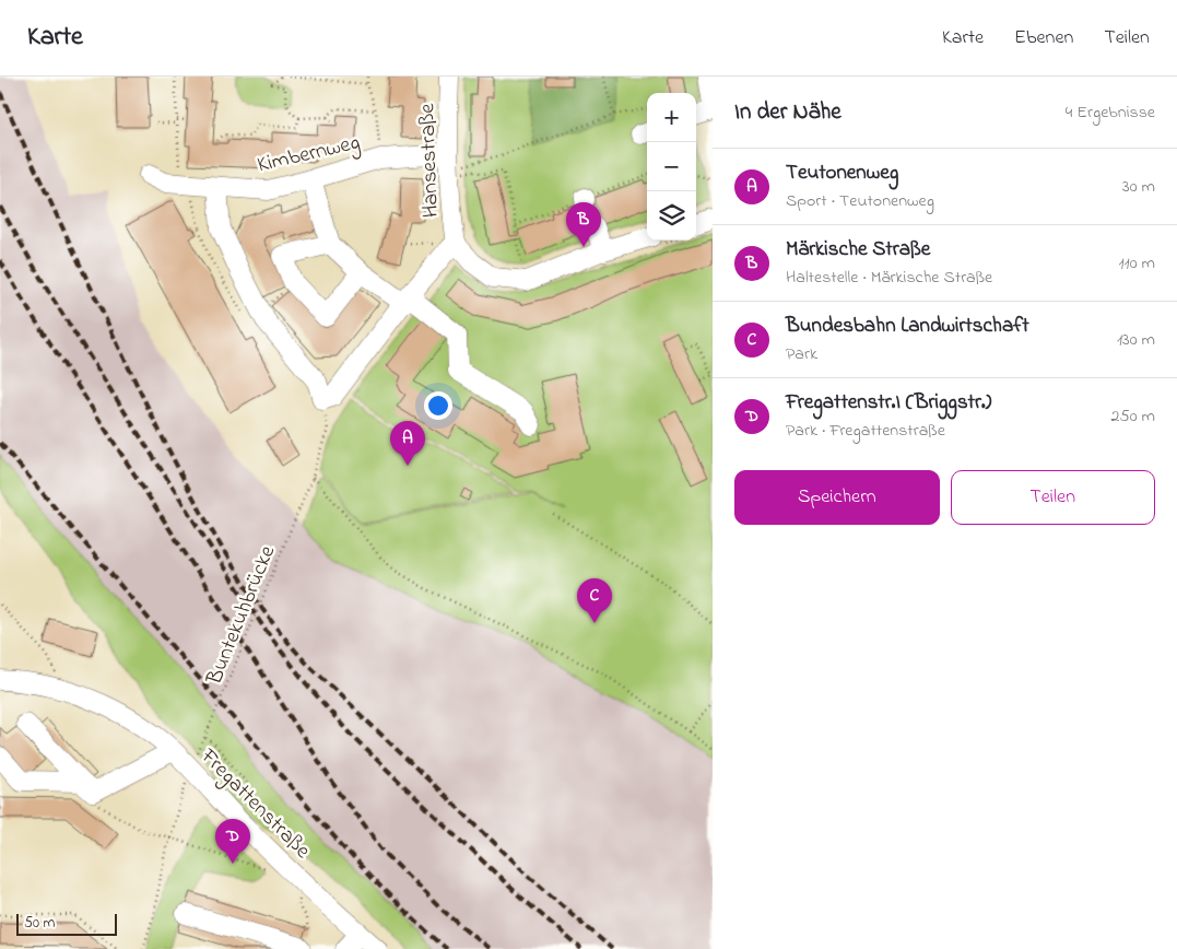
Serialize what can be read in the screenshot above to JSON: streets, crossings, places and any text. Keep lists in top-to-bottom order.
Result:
{
  "streets": {
    "street": ["Kimbernweg", "Hansestraße", "Fregattenstraße"],
    "path": ["Buntekuhbrücke"]
  },
  "crossings": [
    ["Kimbernweg", "Hansestraße"],
    ["Buntekuhbrücke", "Fregattenstraße"]
  ],
  "scale_bar": "50 m",
  "page": {
    "header": "Karte",
    "nav": ["Karte", "Ebenen", "Teilen"],
    "heading": ["In der Nähe", "4 Ergebnisse"],
    "map_buttons": ["+", "−"],
    "list": [
      {
        "mark": "A",
        "name": "Teutonenweg",
        "note": "Sport · Teutonenweg",
        "value": "30 m"
      },
      {
        "mark": "B",
        "name": "Märkische Straße",
        "note": "Haltestelle · Märkische Straße",
        "value": "110 m"
      },
      {
        "mark": "C",
        "name": "Bundesbahn Landwirtschaft",
        "note": "Park",
        "value": "130 m"
      },
      {
        "mark": "D",
        "name": "Fregattenstr.I (Briggstr.)",
        "note": "Park · Fregattenstraße",
        "value": "250 m"
      }
    ],
    "pins": [
      "B",
      "A",
      "C",
      "D"
    ],
    "buttons": ["Speichern", "Teilen"],
    "scale": "50 m"
  }
}
